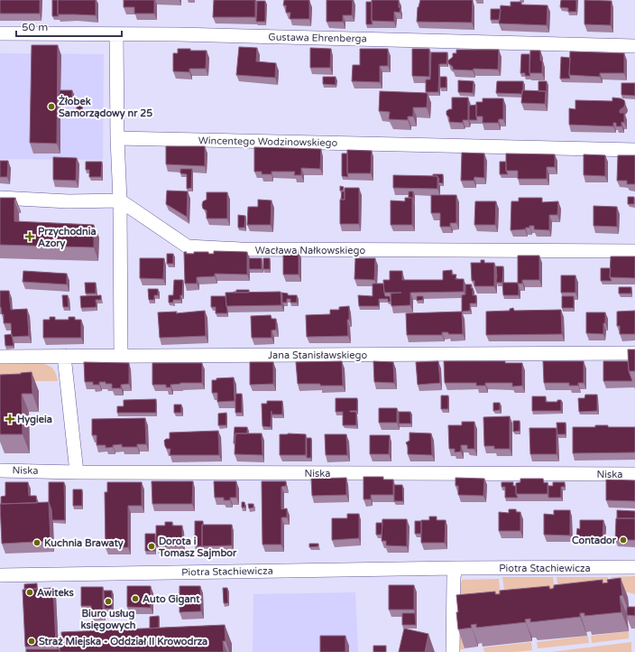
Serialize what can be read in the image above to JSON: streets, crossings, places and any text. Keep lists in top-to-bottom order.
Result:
{
  "streets": {
    "street": [
      "Gustawa Ehrenberga",
      "Wincentego Wodzinowskiego",
      "Wacława Nałkowskiego",
      "Jana Stanisławskiego",
      "Niska",
      "Piotra Stachiewicza"
    ]
  },
  "places": {
    "other": [
      "Żłobek Samorządowy nr 25",
      "Contador",
      "Kuchnia Brawaty",
      "Dorota i Tomasz Sajmbor",
      "Awiteks",
      "Auto Gigant",
      "Biuro usług księgowych",
      "Straż Miejska - Oddział II Krowodrza"
    ],
    "health": ["Przychodnia Azory", "Hygieia"]
  },
  "scale_bar": "50 m"
}
